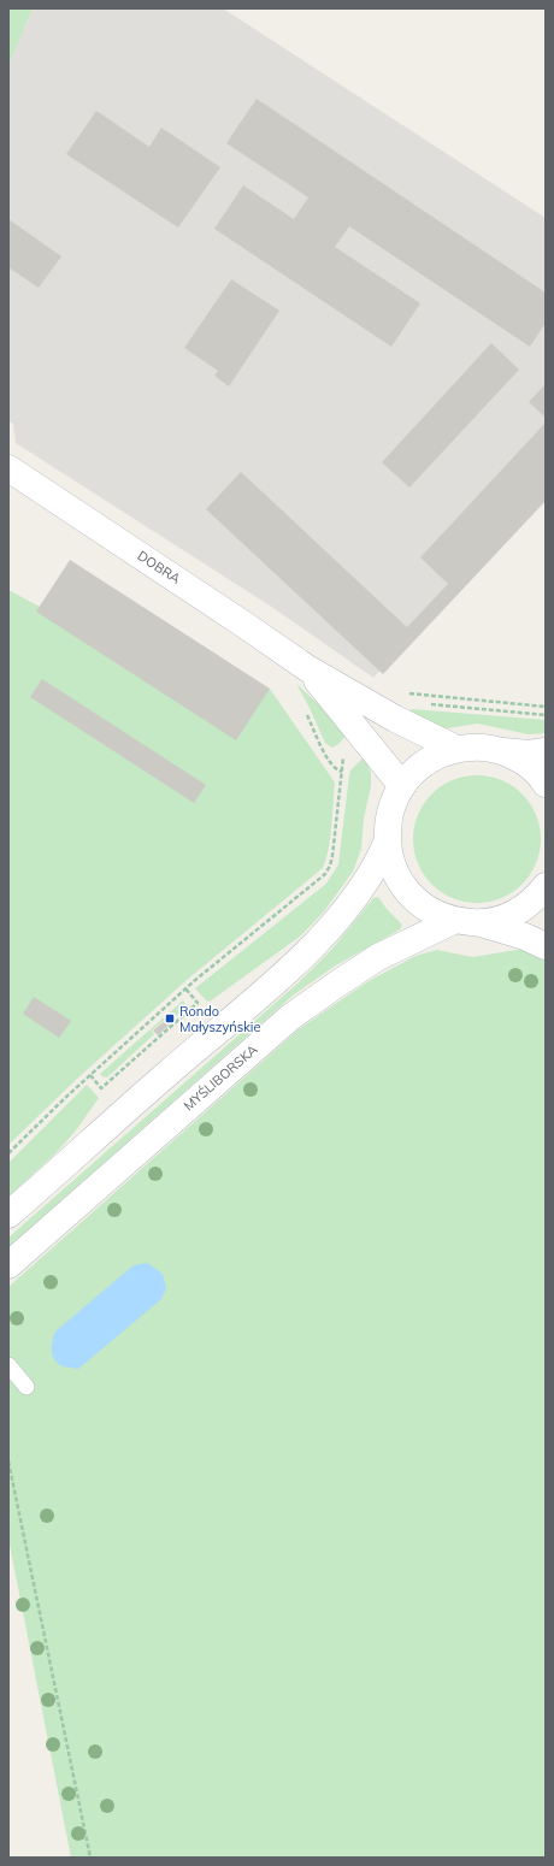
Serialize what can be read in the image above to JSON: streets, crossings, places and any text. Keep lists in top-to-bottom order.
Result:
{
  "streets": {
    "main road": ["DOBRA", "MYŚLIBORSKA"]
  },
  "places": {
    "transit": ["Rondo Małyszyńskie"]
  }
}
